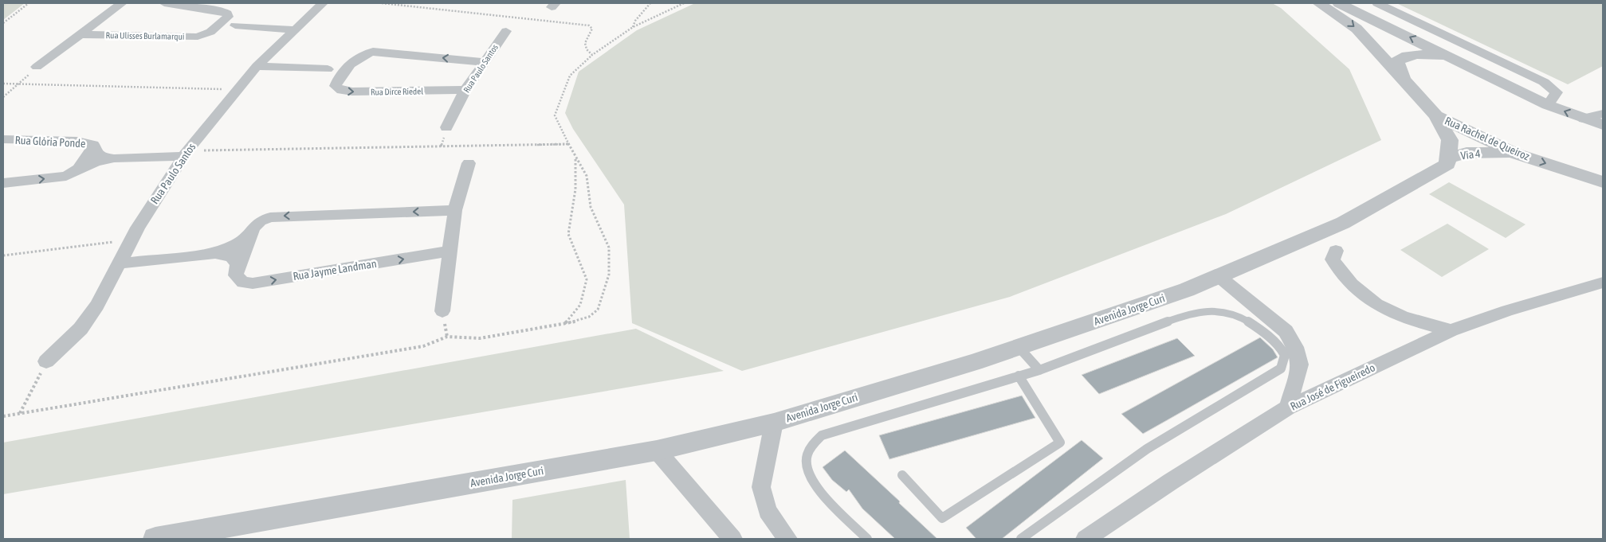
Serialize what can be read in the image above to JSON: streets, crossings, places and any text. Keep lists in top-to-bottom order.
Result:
{
  "streets": {
    "street": [
      "Rua Ulisses Burlamarqui",
      "Rua Paulo Santos",
      "Rua Dirce Riedel",
      "Rua Rachel de Queiroz",
      "Rua Glória Ponde",
      "Via 4",
      "Rua Jayme Landman",
      "Avenida Jorge Curi",
      "Rua José de Figueiredo"
    ]
  },
  "crossings": [
    ["Rua Ulisses Burlamarqui", "Rua Paulo Santos"],
    ["Rua Paulo Santos", "Rua Dirce Riedel"],
    ["Rua Paulo Santos", "Rua Glória Ponde"],
    ["Rua Rachel de Queiroz", "Via 4"],
    ["Via 4", "Avenida Jorge Curi"]
  ]
}
